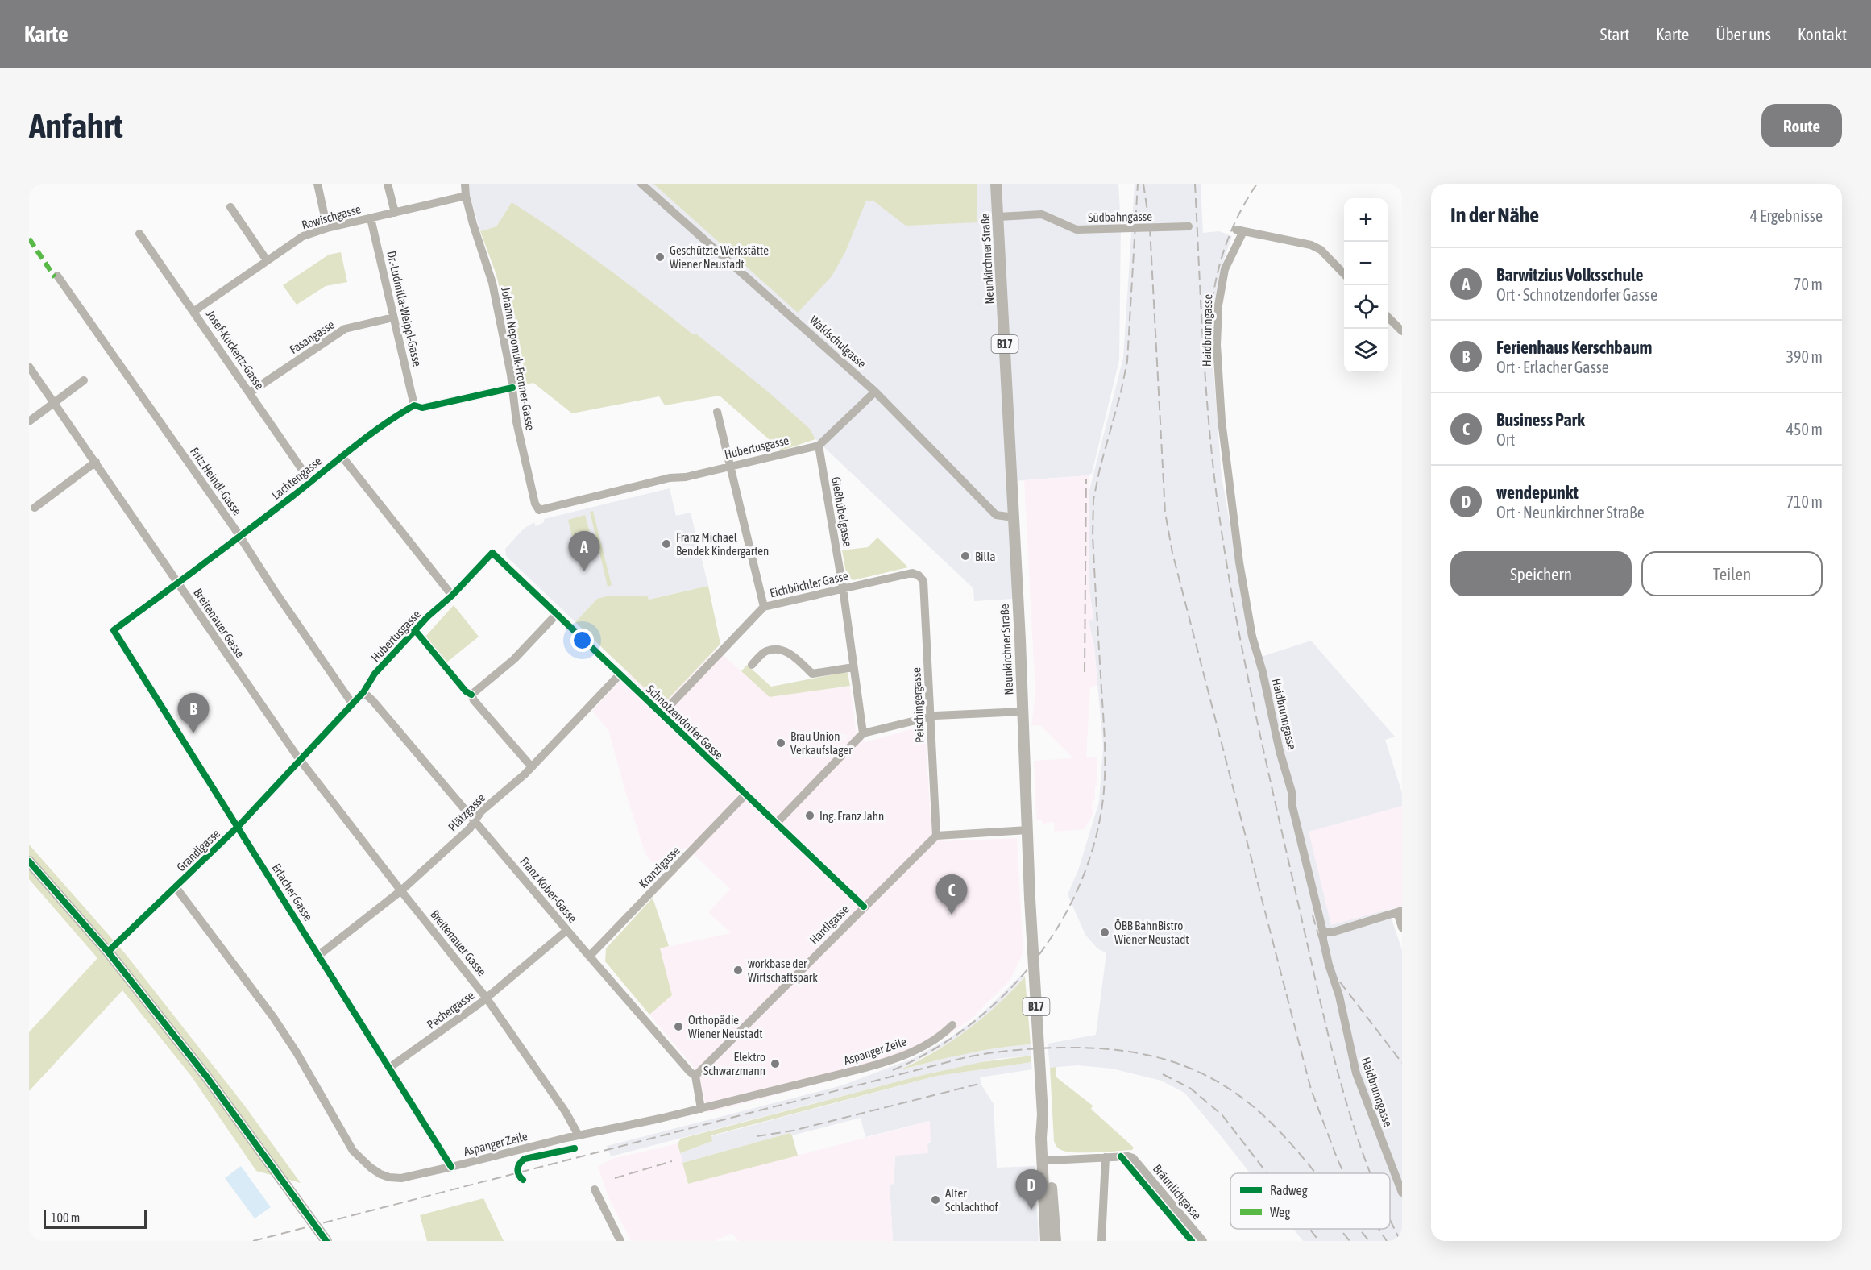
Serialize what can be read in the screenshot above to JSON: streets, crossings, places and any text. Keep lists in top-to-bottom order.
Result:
{
  "streets": {
    "main road": ["Neunkirchner Straße", "B17"],
    "street": [
      "Rowischgasse",
      "Südbahngasse",
      "Dr.-Ludmilla-Weippl-Gasse",
      "Haidbrunngasse",
      "Fasangasse",
      "Waldschulgasse",
      "Josef-Kuckertz-Gasse",
      "Johann Nepomuk-Fronner-Gasse",
      "Hubertusgasse",
      "Lachtengasse",
      "Fritz Heindl-Gasse",
      "Gießhübelgasse",
      "Eichbüchler Gasse",
      "Breitenauer Gasse",
      "Peischingergasse",
      "Schnotzendorfer Gasse",
      "Plätzgasse",
      "Grandlgasse",
      "Kranzlgasse",
      "Franz Kober-Gasse",
      "Erlacher Gasse",
      "Hardlgasse",
      "Pechergasse",
      "Aspanger Zeile",
      "Bräunlichgasse"
    ]
  },
  "crossings": [
    ["Rowischgasse", "Dr.-Ludmilla-Weippl-Gasse"],
    ["Rowischgasse", "Josef-Kuckertz-Gasse"],
    ["Rowischgasse", "Johann Nepomuk-Fronner-Gasse"],
    ["Südbahngasse", "Neunkirchner Straße"],
    ["Neunkirchner Straße", "Waldschulgasse"],
    ["Dr.-Ludmilla-Weippl-Gasse", "Fasangasse"],
    ["Dr.-Ludmilla-Weippl-Gasse", "Lachtengasse"],
    ["Fasangasse", "Josef-Kuckertz-Gasse"],
    ["Josef-Kuckertz-Gasse", "Lachtengasse"],
    ["Johann Nepomuk-Fronner-Gasse", "Hubertusgasse"],
    ["Johann Nepomuk-Fronner-Gasse", "Lachtengasse"],
    ["Hubertusgasse", "Fritz Heindl-Gasse"],
    ["Hubertusgasse", "Gießhübelgasse"],
    ["Hubertusgasse", "Breitenauer Gasse"],
    ["Hubertusgasse", "Schnotzendorfer Gasse"],
    ["Hubertusgasse", "Grandlgasse"],
    ["Hubertusgasse", "Franz Kober-Gasse"],
    ["Lachtengasse", "Fritz Heindl-Gasse"],
    ["Lachtengasse", "Breitenauer Gasse"],
    ["Lachtengasse", "Erlacher Gasse"],
    ["Gießhübelgasse", "Eichbüchler Gasse"],
    ["Eichbüchler Gasse", "Peischingergasse"],
    ["Eichbüchler Gasse", "Schnotzendorfer Gasse"],
    ["Breitenauer Gasse", "Plätzgasse"],
    ["Breitenauer Gasse", "Grandlgasse"],
    ["Breitenauer Gasse", "Pechergasse"],
    ["Breitenauer Gasse", "Aspanger Zeile"],
    ["Peischingergasse", "Hardlgasse"],
    ["Schnotzendorfer Gasse", "Plätzgasse"],
    ["Schnotzendorfer Gasse", "Kranzlgasse"],
    ["Schnotzendorfer Gasse", "Hardlgasse"],
    ["Plätzgasse", "Franz Kober-Gasse"],
    ["Plätzgasse", "Erlacher Gasse"],
    ["Grandlgasse", "Erlacher Gasse"],
    ["Grandlgasse", "Aspanger Zeile"],
    ["Kranzlgasse", "Franz Kober-Gasse"],
    ["Franz Kober-Gasse", "Hardlgasse"],
    ["Franz Kober-Gasse", "Pechergasse"],
    ["Erlacher Gasse", "Pechergasse"],
    ["Erlacher Gasse", "Aspanger Zeile"]
  ],
  "places": [
    "Geschützte Werkstätte Wiener Neustadt",
    "Franz Michael Bendek Kindergarten",
    "Billa",
    "Brau Union - Verkaufslager",
    "Ing. Franz Jahn",
    "ÖBB BahnBistro Wiener Neustadt",
    "workbase der Wirtschaftspark",
    "Orthopädie Wiener Neustadt",
    "Elektro Schwarzmann",
    "Alter Schlachthof"
  ],
  "legend": ["Radweg", "Weg"],
  "scale_bar": "100 m",
  "page": {
    "header": "Karte",
    "nav": [
      "Start",
      "Karte",
      "Über uns",
      "Kontakt"
    ],
    "buttons": [
      "Route",
      ["Speichern", "Teilen"]
    ],
    "title": "Anfahrt",
    "heading": ["In der Nähe", "4 Ergebnisse"],
    "map_buttons": ["+", "−"],
    "list": [
      {
        "mark": "A",
        "name": "Barwitzius Volksschule",
        "note": "Ort · Schnotzendorfer Gasse",
        "value": "70 m"
      },
      {
        "mark": "B",
        "name": "Ferienhaus Kerschbaum",
        "note": "Ort · Erlacher Gasse",
        "value": "390 m"
      },
      {
        "mark": "C",
        "name": "Business Park",
        "note": "Ort",
        "value": "450 m"
      },
      {
        "mark": "D",
        "name": "wendepunkt",
        "note": "Ort · Neunkirchner Straße",
        "value": "710 m"
      }
    ],
    "pins": [
      "A",
      "B",
      "C",
      "D"
    ],
    "scale": "100 m"
  }
}
